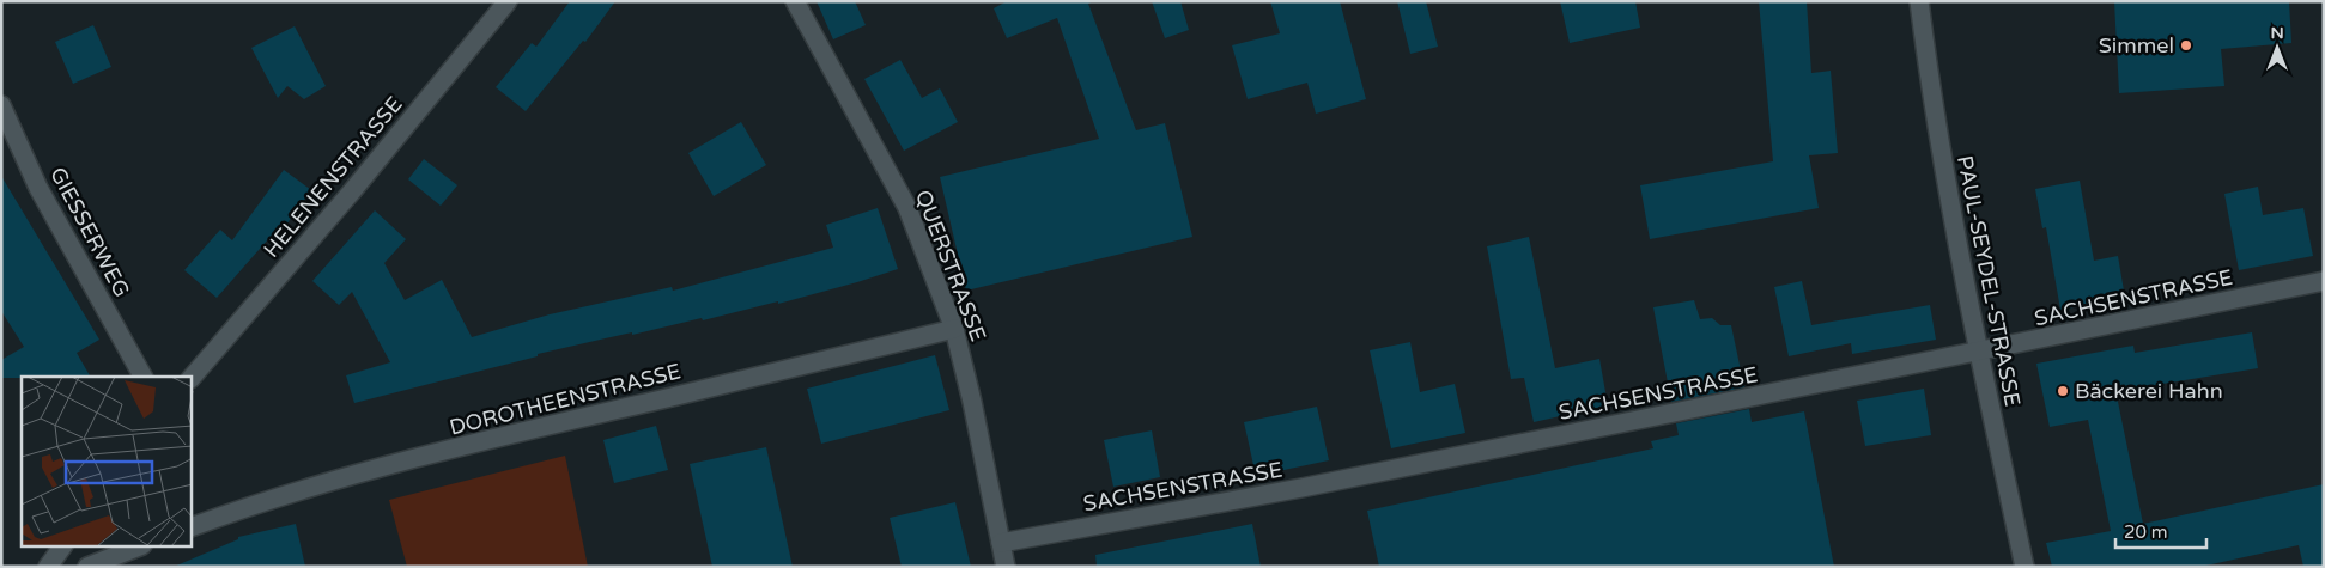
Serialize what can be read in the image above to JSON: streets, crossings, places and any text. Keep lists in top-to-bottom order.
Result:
{
  "streets": {
    "street": [
      "HELENENSTRASSE",
      "GIESSERWEG",
      "QUERSTRASSE",
      "PAUL-SEYDEL-STRASSE",
      "SACHSENSTRASSE",
      "DOROTHEENSTRASSE"
    ]
  },
  "crossings": [
    ["QUERSTRASSE", "SACHSENSTRASSE"],
    ["QUERSTRASSE", "DOROTHEENSTRASSE"],
    ["PAUL-SEYDEL-STRASSE", "SACHSENSTRASSE"]
  ],
  "places": ["Simmel", "Bäckerei Hahn"],
  "scale_bar": "20 m",
  "north": "top"
}
